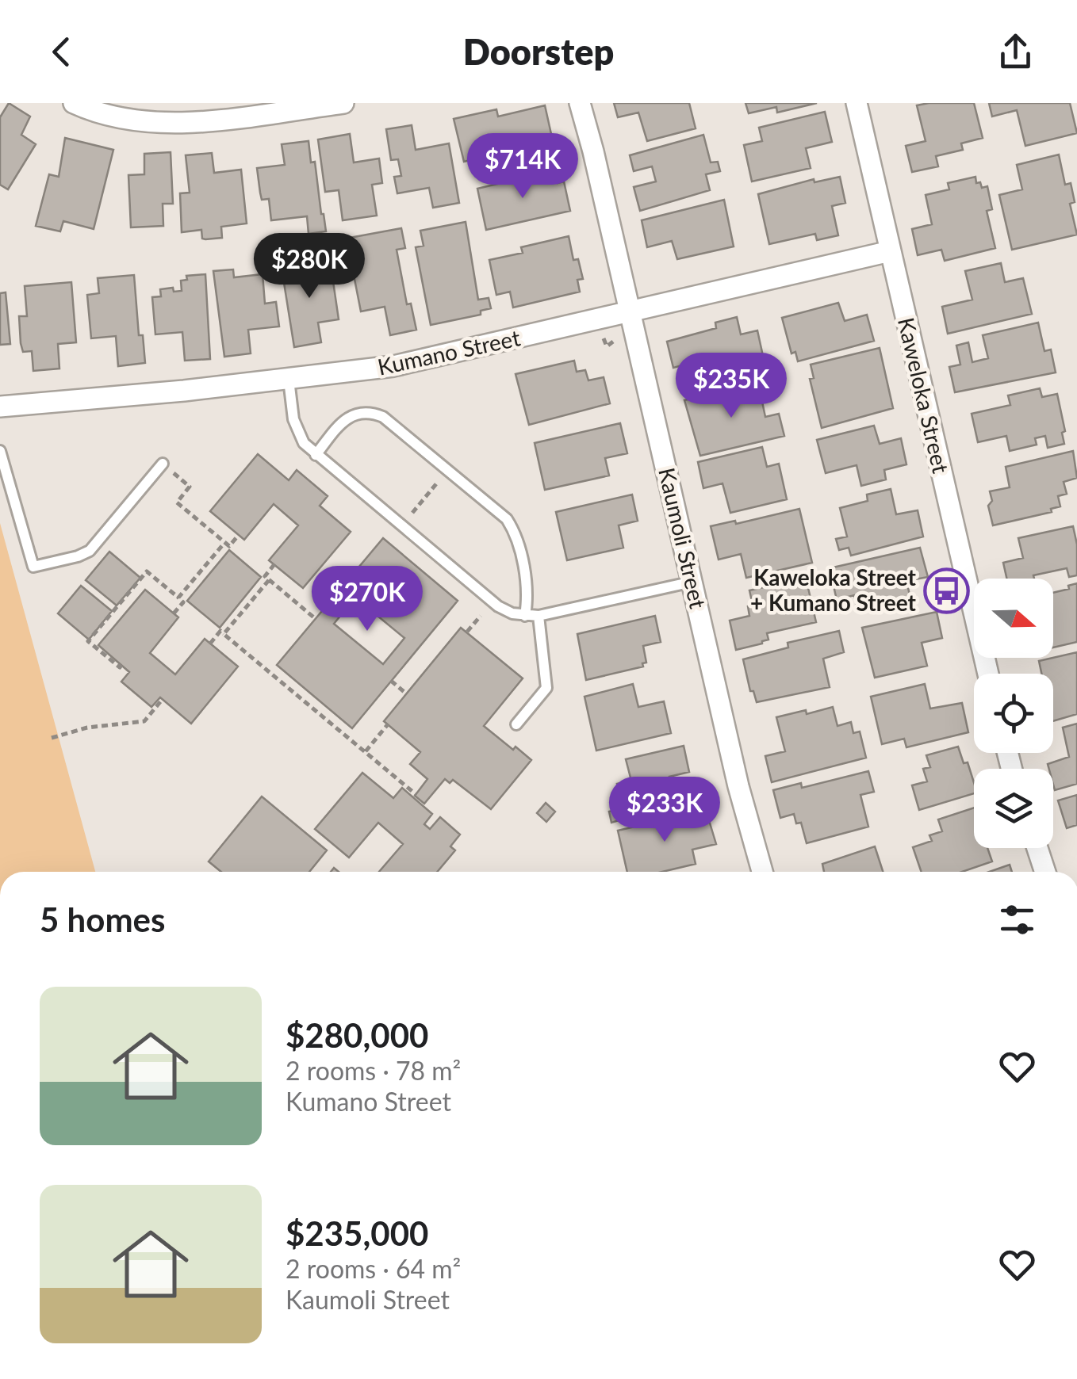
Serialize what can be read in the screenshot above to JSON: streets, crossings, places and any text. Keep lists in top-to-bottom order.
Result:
{
  "streets": {
    "street": ["Kumano Street", "Kaweloka Street", "Kaumoli Street"]
  },
  "crossings": [
    ["Kumano Street", "Kaweloka Street"],
    ["Kumano Street", "Kaumoli Street"]
  ],
  "places": {
    "bus stop": ["Kaweloka Street + Kumano Street"]
  },
  "north": "right",
  "page": {
    "header": "Doorstep",
    "price": [
      "$714K",
      "$280K",
      "$235K",
      "$270K",
      "$233K"
    ],
    "heading": "5 homes",
    "list": [
      {
        "name": "$280,000",
        "note": "2 rooms · 78 m² · Kumano Street"
      },
      {
        "name": "$235,000",
        "note": "2 rooms · 64 m² · Kaumoli Street"
      }
    ]
  }
}
